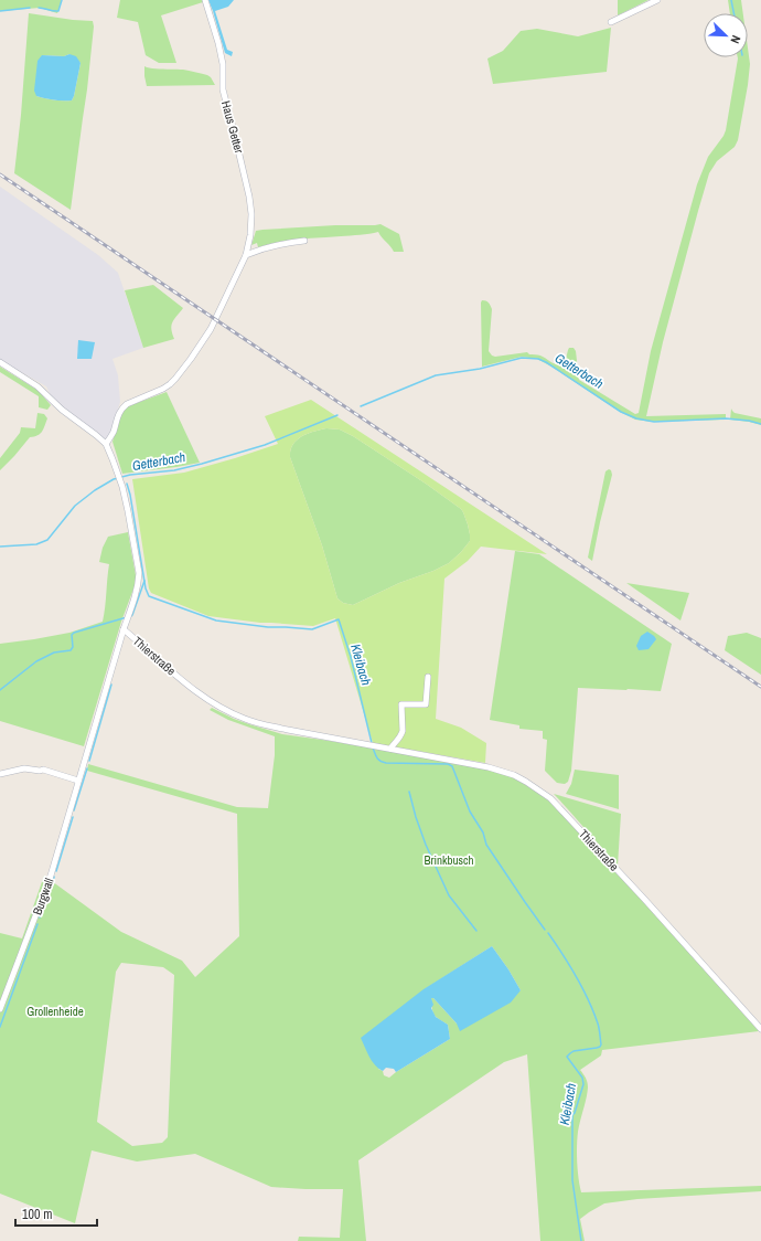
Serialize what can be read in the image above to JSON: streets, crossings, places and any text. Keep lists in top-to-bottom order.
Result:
{
  "streets": {
    "street": ["Haus Getter", "Thierstraße", "Burgwall"]
  },
  "crossings": [
    ["Haus Getter", "Thierstraße"],
    ["Thierstraße", "Burgwall"]
  ],
  "water": ["Getterbach", "Kleibach"],
  "parks": ["Brinkbusch", "Grollenheide"],
  "scale_bar": "100 m",
  "north": "bottom right"
}
